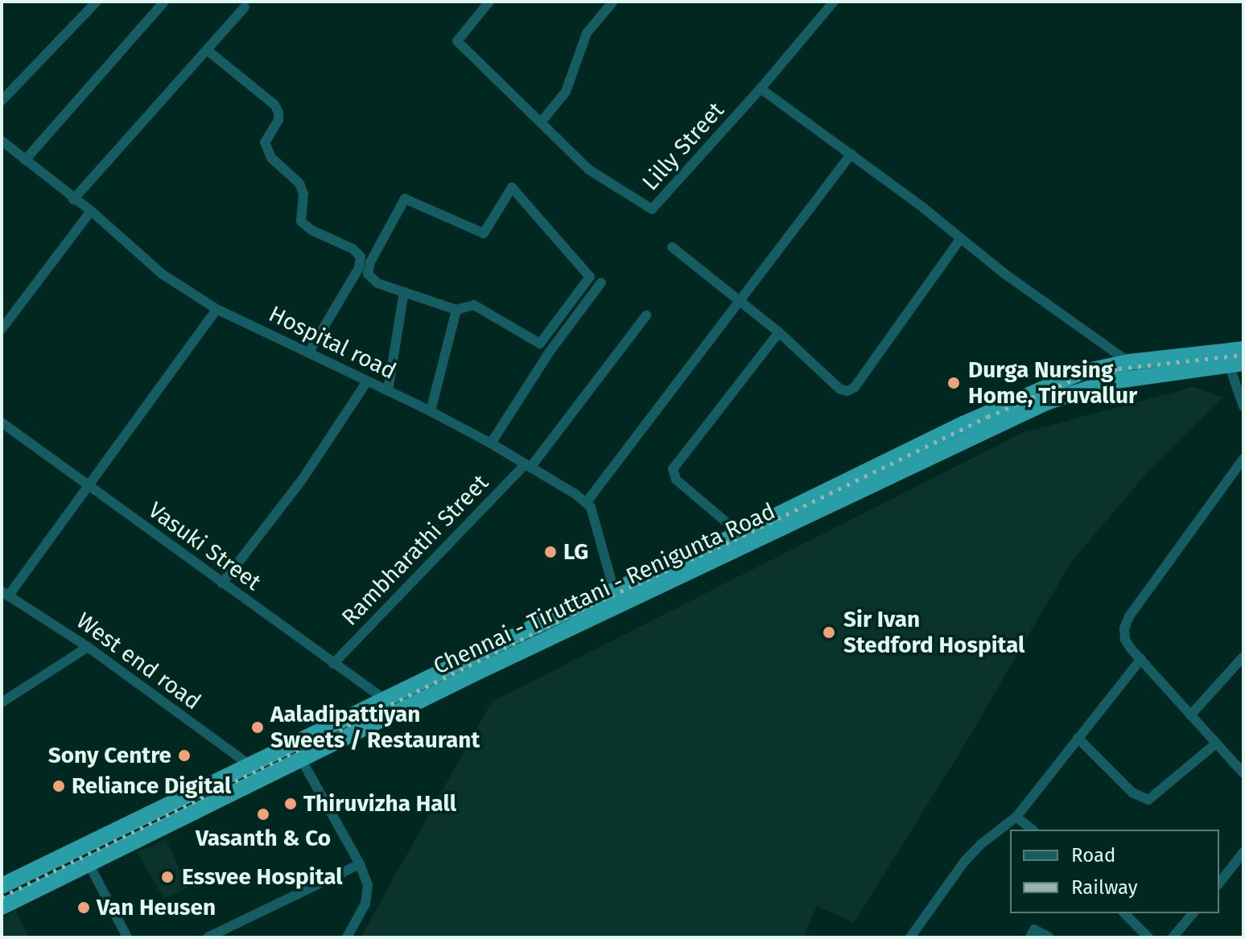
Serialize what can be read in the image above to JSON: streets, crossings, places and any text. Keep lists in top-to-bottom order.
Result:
{
  "streets": {
    "highway": ["Chennai - Tiruttani - Renigunta Road"],
    "street": [
      "Lilly Street",
      "Hospital road",
      "Vasuki Street",
      "Rambharathi Street",
      "West end road"
    ]
  },
  "crossings": [
    ["Hospital road", "Rambharathi Street"],
    ["Vasuki Street", "Rambharathi Street"],
    ["Vasuki Street", "Chennai - Tiruttani - Renigunta Road"],
    ["Chennai - Tiruttani - Renigunta Road", "West end road"]
  ],
  "places": [
    "Durga Nursing Home, Tiruvallur",
    "LG",
    "Sir Ivan Stedford Hospital",
    "Aaladipattiyan Sweets / Restaurant",
    "Sony Centre",
    "Reliance Digital",
    "Thiruvizha Hall",
    "Vasanth & Co",
    "Essvee Hospital",
    "Van Heusen"
  ],
  "legend": ["Road", "Railway"]
}
